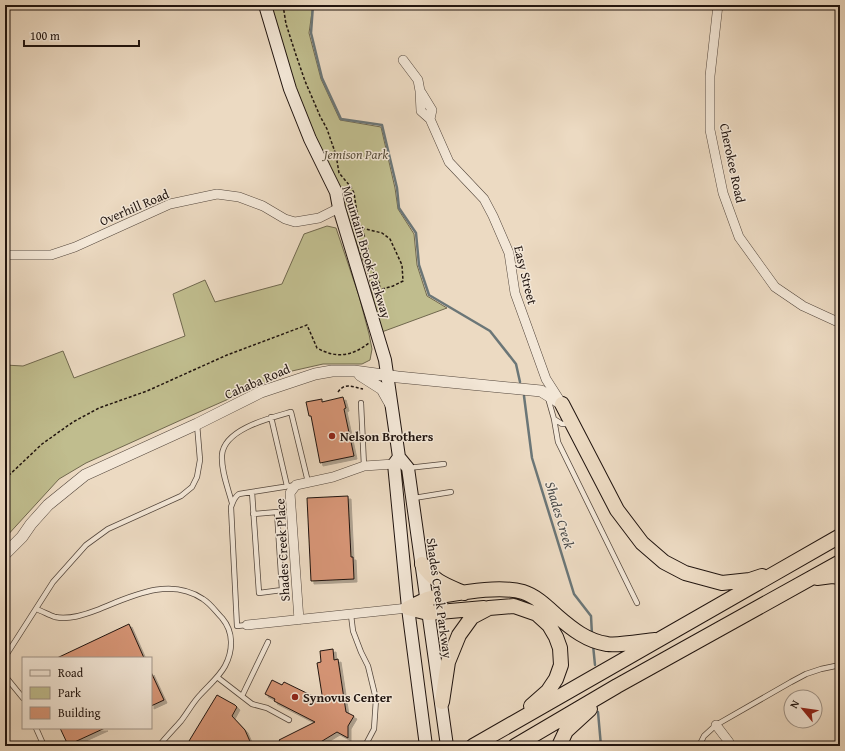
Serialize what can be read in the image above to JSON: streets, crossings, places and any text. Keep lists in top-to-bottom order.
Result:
{
  "streets": {
    "main road": ["Mountain Brook Parkway", "Shades Creek Parkway"],
    "street": [
      "Cherokee Road",
      "Overhill Road",
      "Easy Street",
      "Cahaba Road",
      "Shades Creek Place"
    ]
  },
  "crossings": [
    ["Overhill Road", "Mountain Brook Parkway"],
    ["Mountain Brook Parkway", "Cahaba Road"],
    ["Easy Street", "Cahaba Road"]
  ],
  "water": ["Shades Creek"],
  "parks": ["Jemison Park"],
  "places": ["Nelson Brothers", "Synovus Center"],
  "legend": ["Road", "Park", "Building"],
  "scale_bar": "100 m",
  "north": "top left"
}
